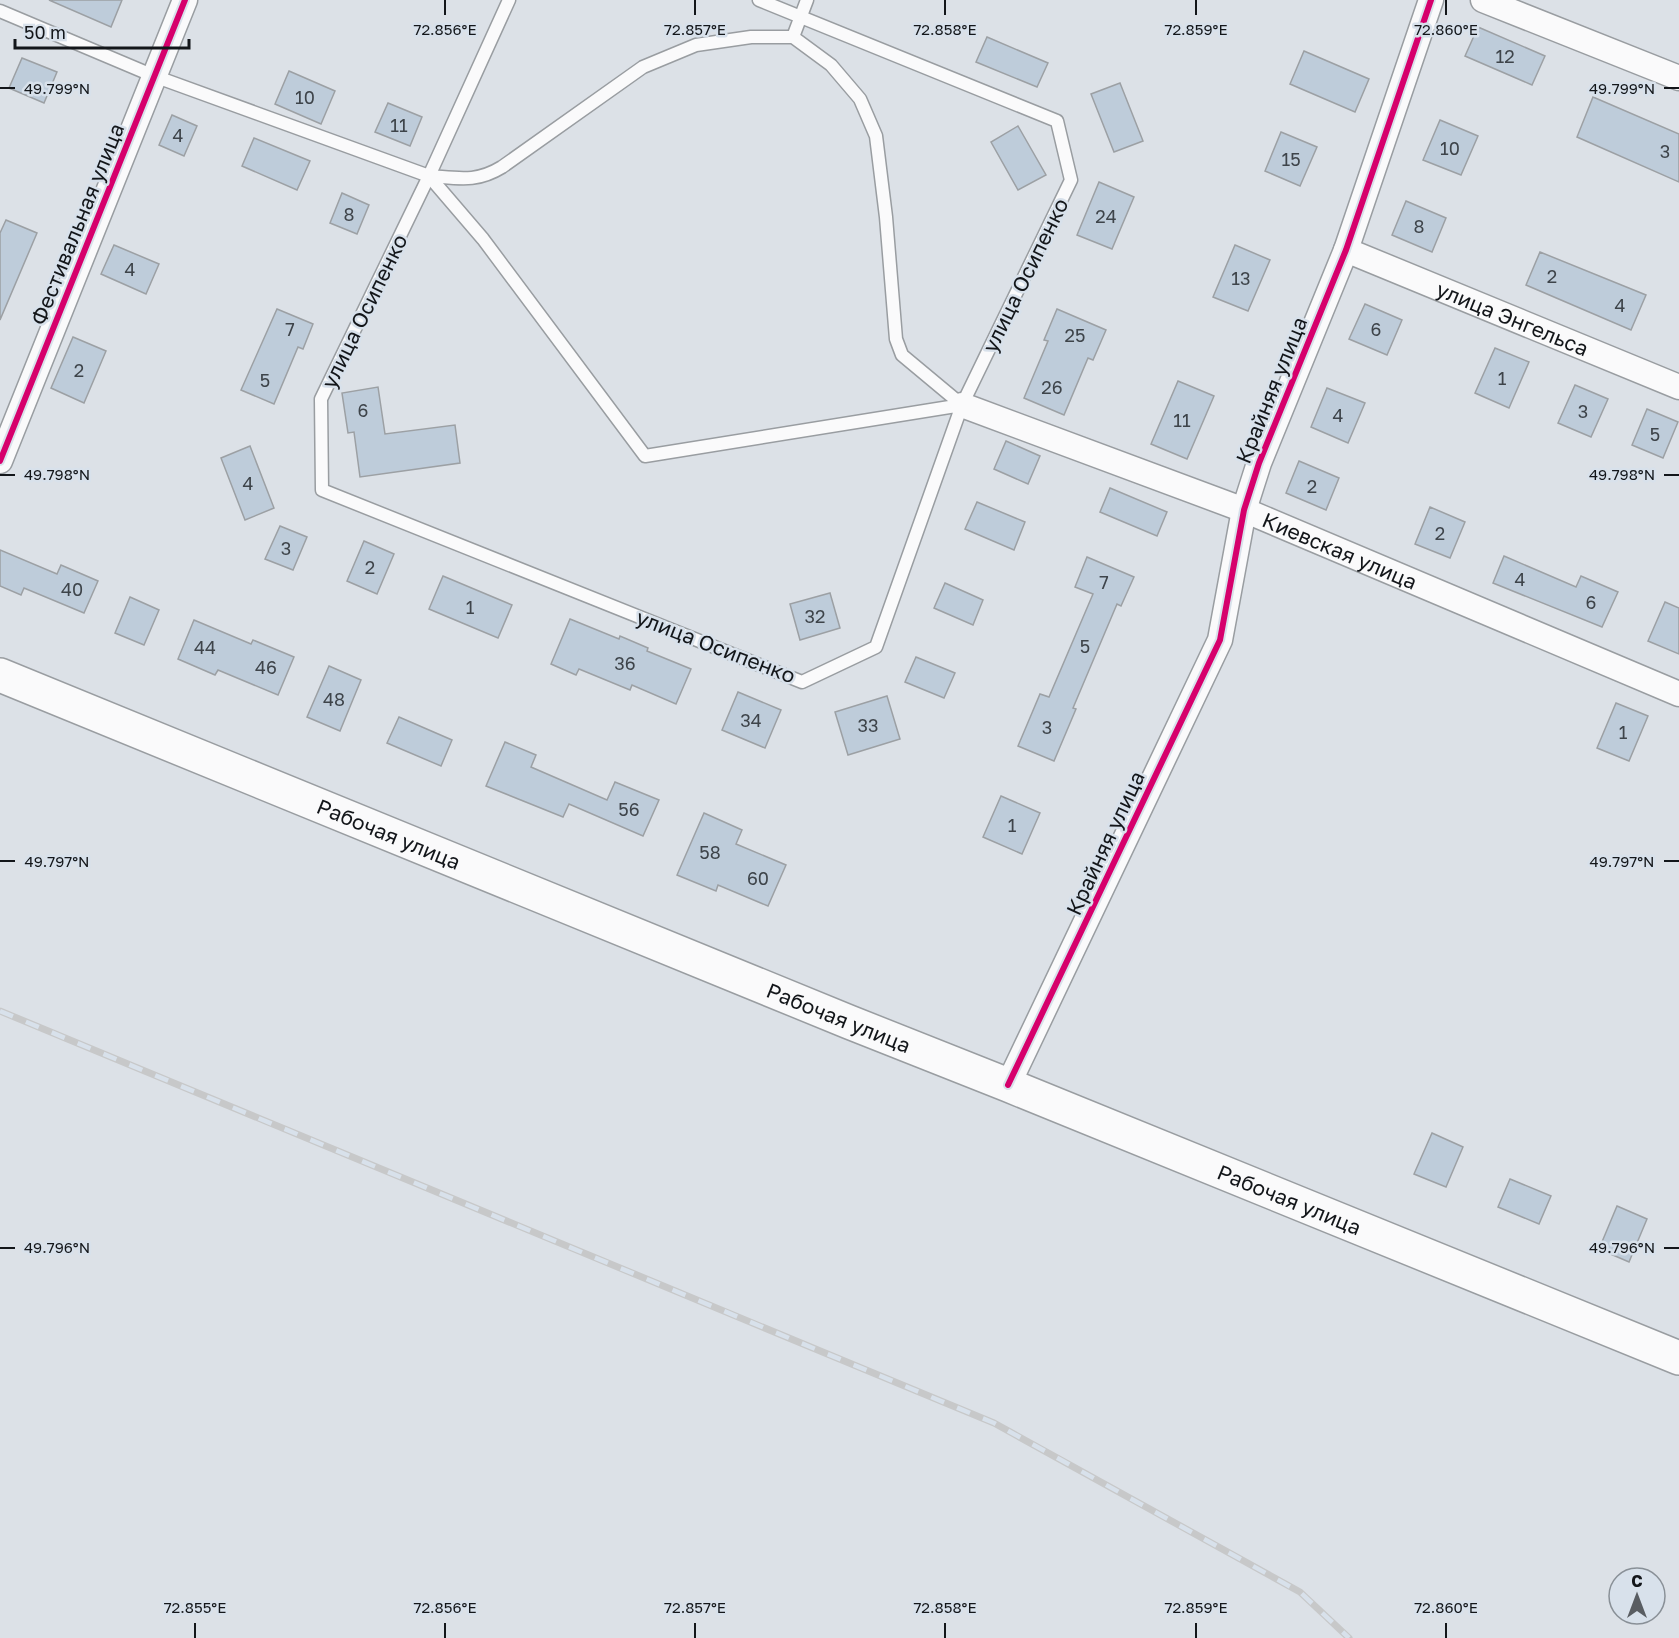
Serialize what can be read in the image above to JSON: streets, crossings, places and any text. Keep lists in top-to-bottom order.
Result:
{
  "streets": {
    "main road": ["Рабочая улица"],
    "street": [
      "Фестивальная улица",
      "улица Энгельса",
      "Крайняя улица",
      "Киевская улица"
    ],
    "lane": ["улица Осипенко"]
  },
  "crossings": [
    ["улица Осипенко", "Киевская улица"],
    ["улица Энгельса", "Крайняя улица"],
    ["Крайняя улица", "Киевская улица"],
    ["Крайняя улица", "Рабочая улица"]
  ],
  "house_numbers": [
    "12",
    "10",
    "11",
    "4",
    "10",
    "3",
    "15",
    "8",
    "24",
    "8",
    "4",
    "2",
    "13",
    "4",
    "7",
    "6",
    "25",
    "2",
    "1",
    "5",
    "26",
    "6",
    "3",
    "4",
    "11",
    "5",
    "4",
    "2",
    "2",
    "3",
    "2",
    "4",
    "7",
    "40",
    "6",
    "1",
    "32",
    "5",
    "44",
    "36",
    "46",
    "48",
    "34",
    "33",
    "3",
    "1",
    "56",
    "1",
    "58",
    "60"
  ],
  "scale_bar": "50 m",
  "north": "top",
  "coordinates": [
    "72.856°E",
    "72.857°E",
    "72.858°E",
    "72.859°E",
    "72.860°E",
    "49.799°N",
    "49.798°N",
    "49.797°N",
    "49.796°N",
    "72.855°E"
  ]
}
